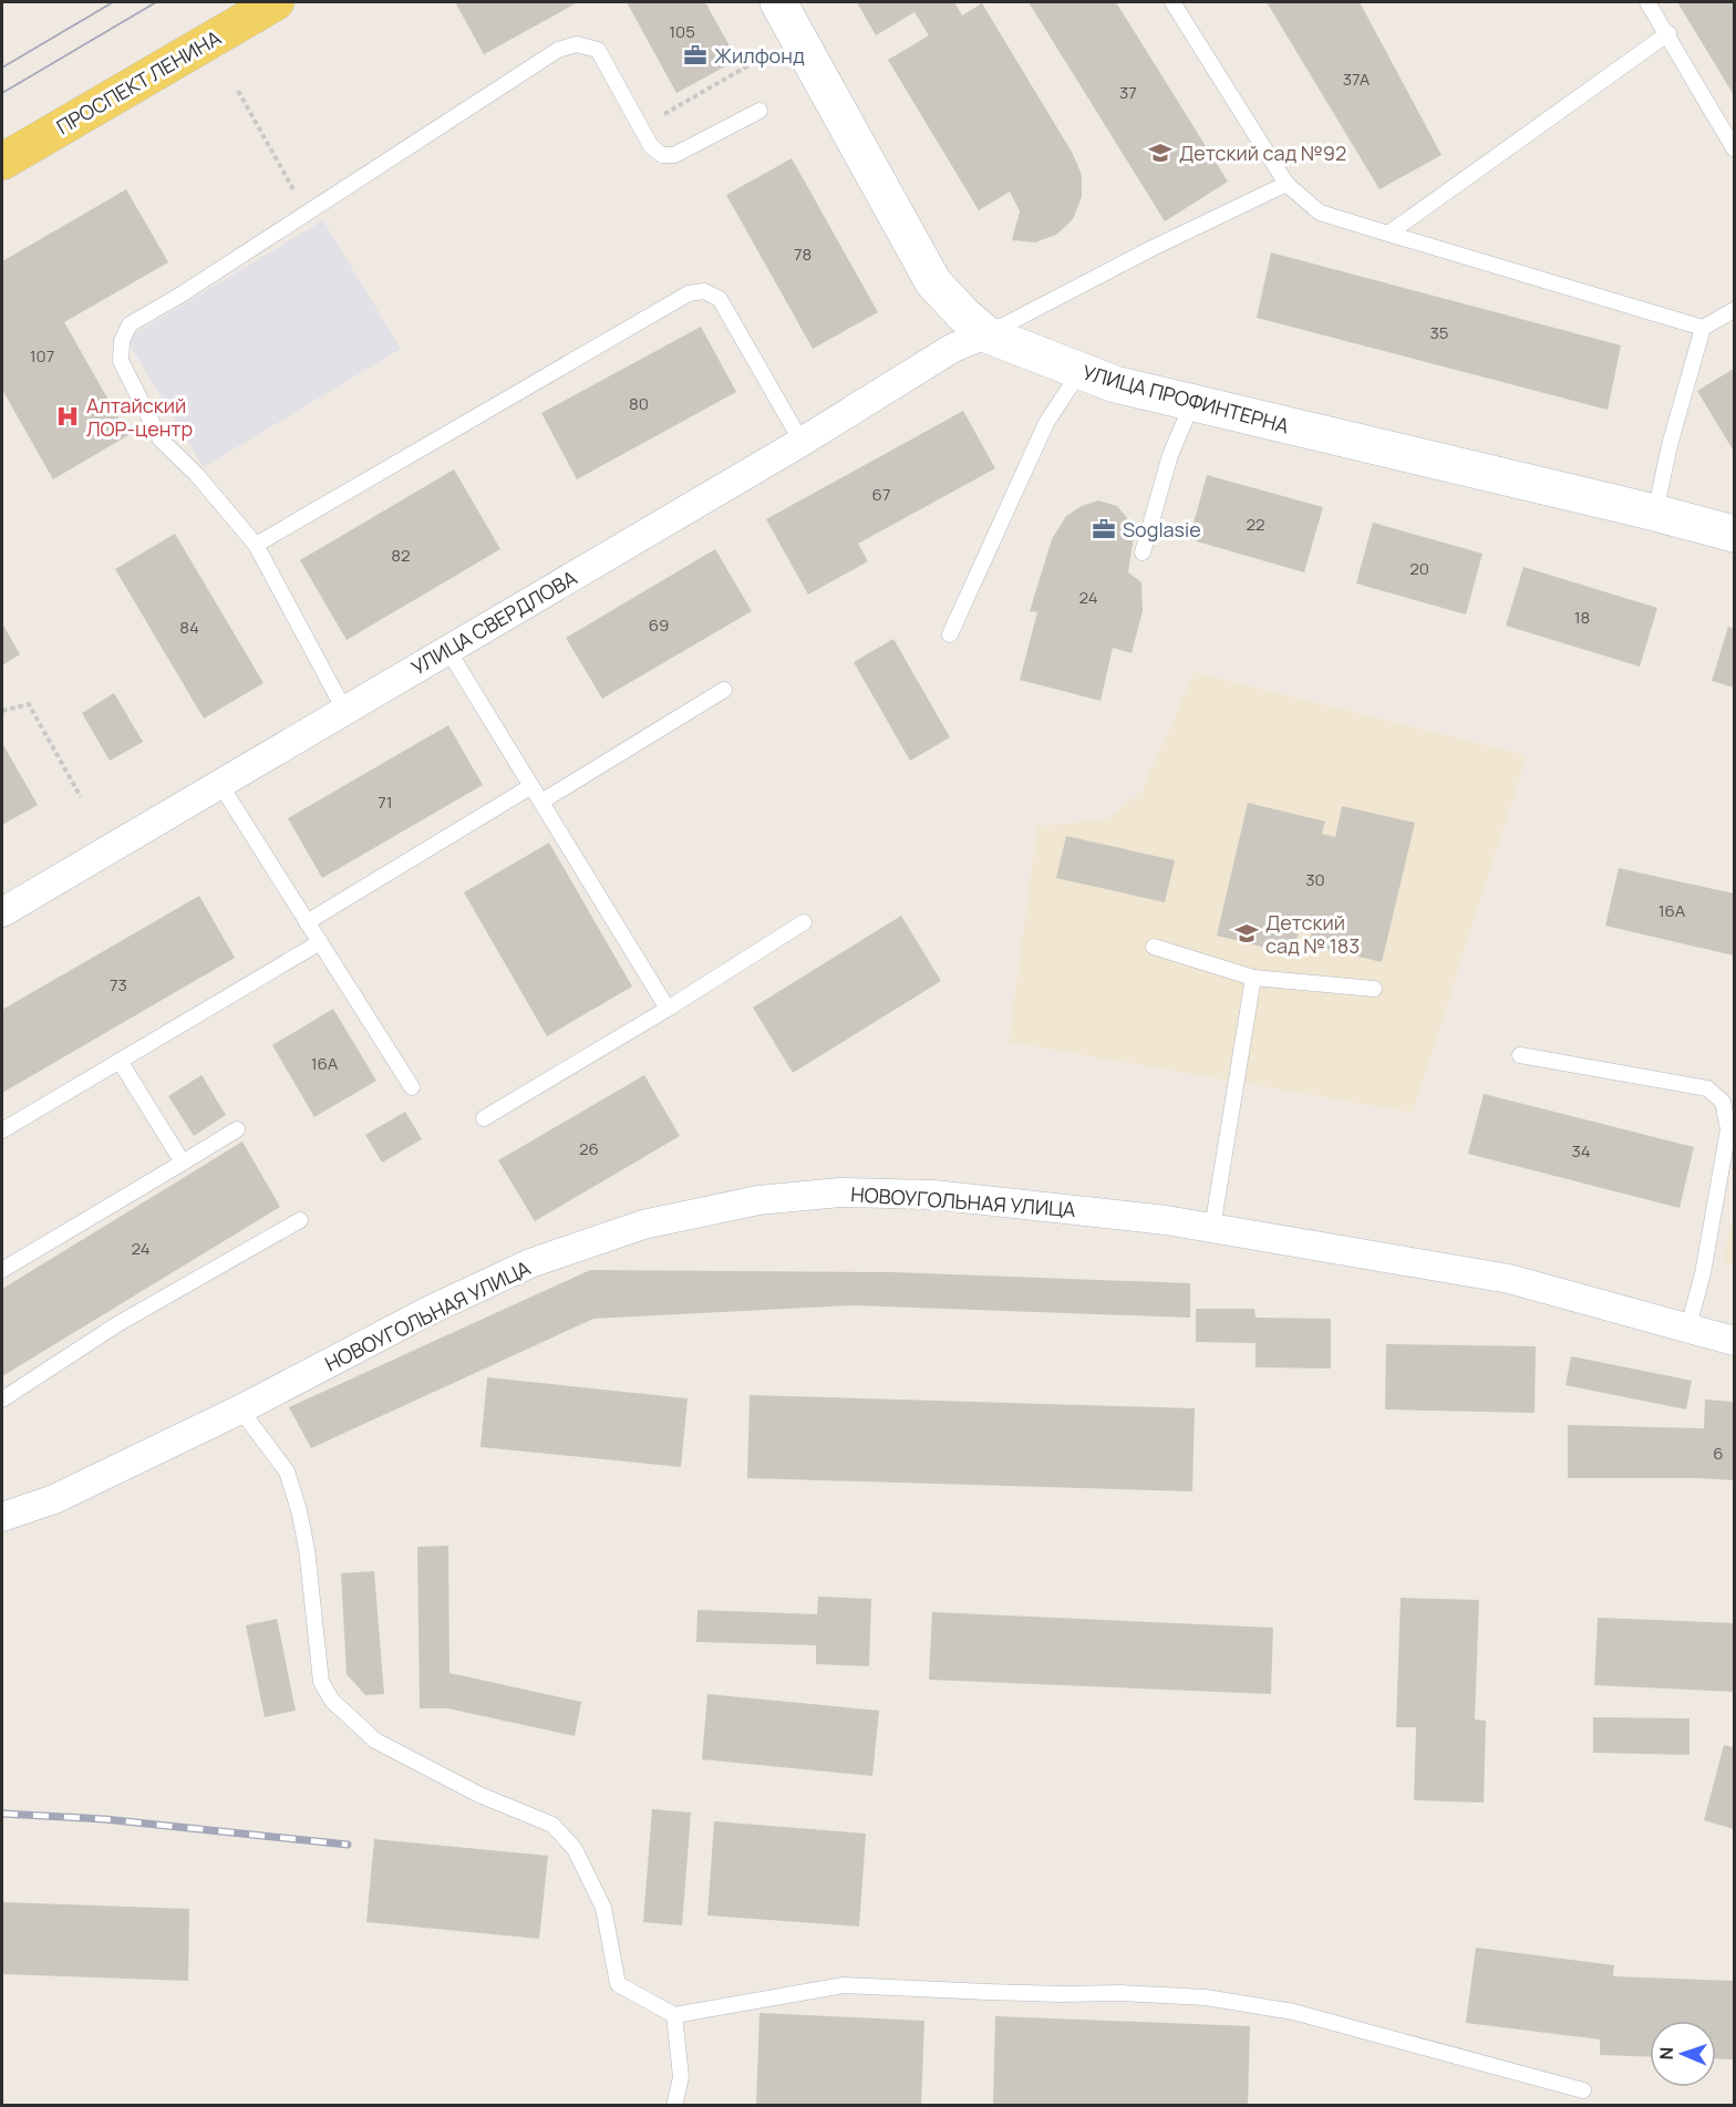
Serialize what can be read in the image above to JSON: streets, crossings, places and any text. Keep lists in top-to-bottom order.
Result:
{
  "streets": {
    "main road": ["ПРОСПЕКТ ЛЕНИНА"],
    "street": ["УЛИЦА ПРОФИНТЕРНА", "УЛИЦА СВЕРДЛОВА", "НОВОУГОЛЬНАЯ УЛИЦА"]
  },
  "crossings": [
    ["УЛИЦА ПРОФИНТЕРНА", "УЛИЦА СВЕРДЛОВА"]
  ],
  "places": {
    "office": ["Жилфонд", "Soglasie"],
    "school or university": ["Детский сад №92", "Детский сад № 183"],
    "hospital": ["Алтайский ЛОР-центр"]
  },
  "house_numbers": [
    "105",
    "37А",
    "37",
    "78",
    "35",
    "107",
    "80",
    "67",
    "22",
    "82",
    "20",
    "24",
    "18",
    "69",
    "84",
    "71",
    "30",
    "16А",
    "73",
    "16А",
    "26",
    "34",
    "24",
    "6"
  ],
  "north": "left"
}
